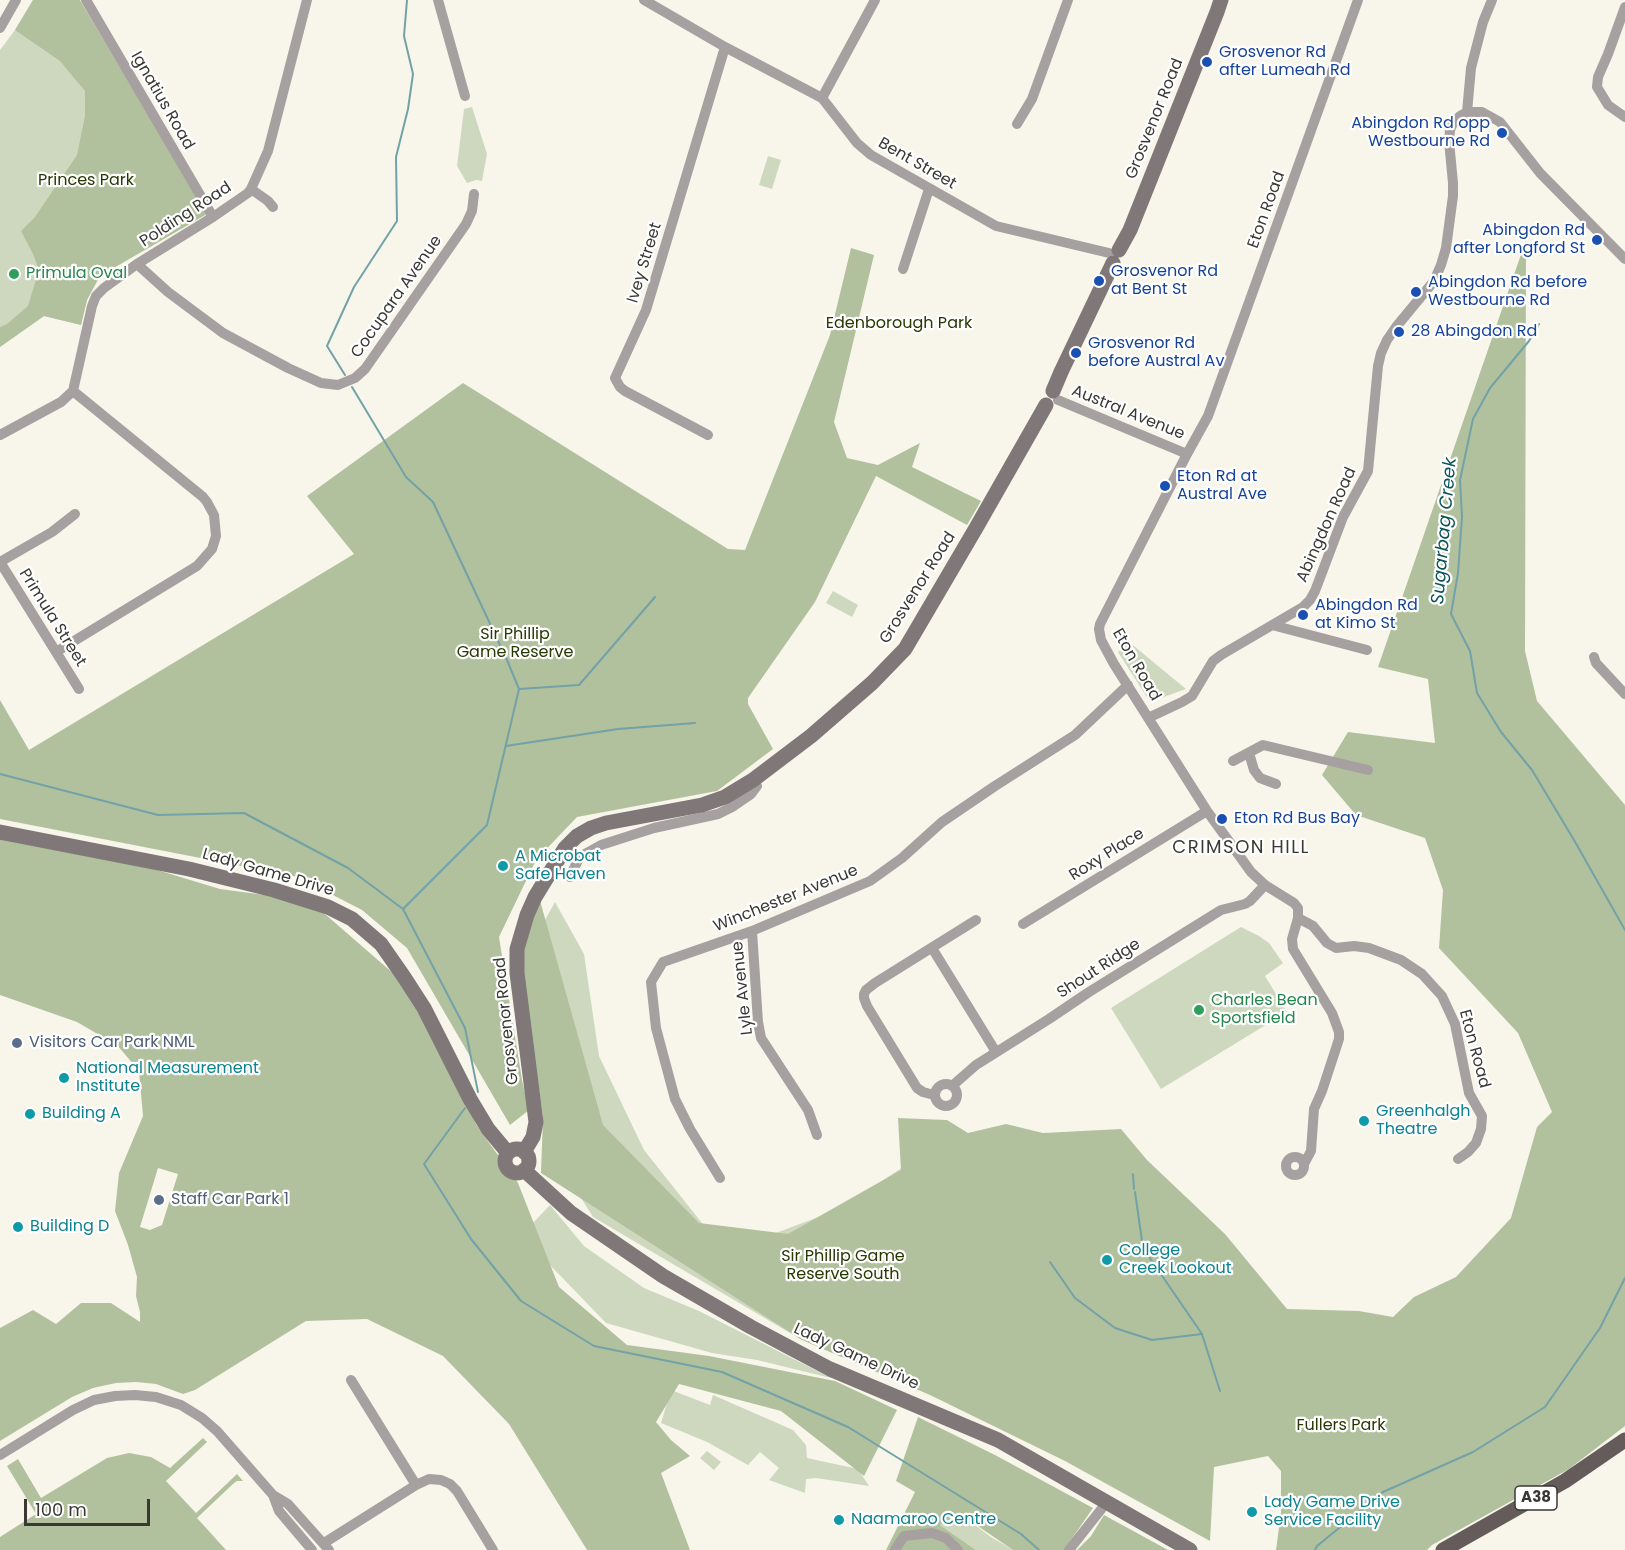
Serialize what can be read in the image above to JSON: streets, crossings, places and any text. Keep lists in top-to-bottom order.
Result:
{
  "streets": {
    "main road": ["Grosvenor Road", "Lady Game Drive", "A38"],
    "street": [
      "Ignatius Road",
      "Bent Street",
      "Eton Road",
      "Polding Road",
      "Ivey Street",
      "Cocupara Avenue",
      "Austral Avenue",
      "Abingdon Road",
      "Primula Street",
      "Roxy Place",
      "Winchester Avenue",
      "Shout Ridge",
      "Lyle Avenue"
    ]
  },
  "crossings": [
    ["Ignatius Road", "Polding Road"],
    ["Grosvenor Road", "Bent Street"],
    ["Grosvenor Road", "Austral Avenue"],
    ["Grosvenor Road", "Lady Game Drive"],
    ["Bent Street", "Ivey Street"],
    ["Eton Road", "Austral Avenue"],
    ["Eton Road", "Abingdon Road"],
    ["Eton Road", "Roxy Place"],
    ["Eton Road", "Winchester Avenue"],
    ["Eton Road", "Shout Ridge"],
    ["Polding Road", "Cocupara Avenue"],
    ["Winchester Avenue", "Lyle Avenue"]
  ],
  "districts": ["CRIMSON HILL"],
  "water": ["Sugarbag Creek"],
  "parks": [
    "Princes Park",
    "Edenborough Park",
    "Sir Phillip Game Reserve",
    "Sir Phillip Game Reserve South",
    "Fullers Park"
  ],
  "places": [
    "Grosvenor Rd after Lumeah Rd",
    "Abingdon Rd opp Westbourne Rd",
    "Abingdon Rd after Longford St",
    "Primula Oval",
    "Grosvenor Rd at Bent St",
    "Abingdon Rd before Westbourne Rd",
    "28 Abingdon Rd",
    "Grosvenor Rd before Austral Av",
    "Eton Rd at Austral Ave",
    "Abingdon Rd at Kimo St",
    "Eton Rd Bus Bay",
    "A Microbat Safe Haven",
    "Charles Bean Sportsfield",
    "Visitors Car Park NML",
    "National Measurement Institute",
    "Building A",
    "Greenhalgh Theatre",
    "Staff Car Park 1",
    "Building D",
    "College Creek Lookout",
    "Lady Game Drive Service Facility",
    "Naamaroo Centre"
  ],
  "scale_bar": "100 m"
}
